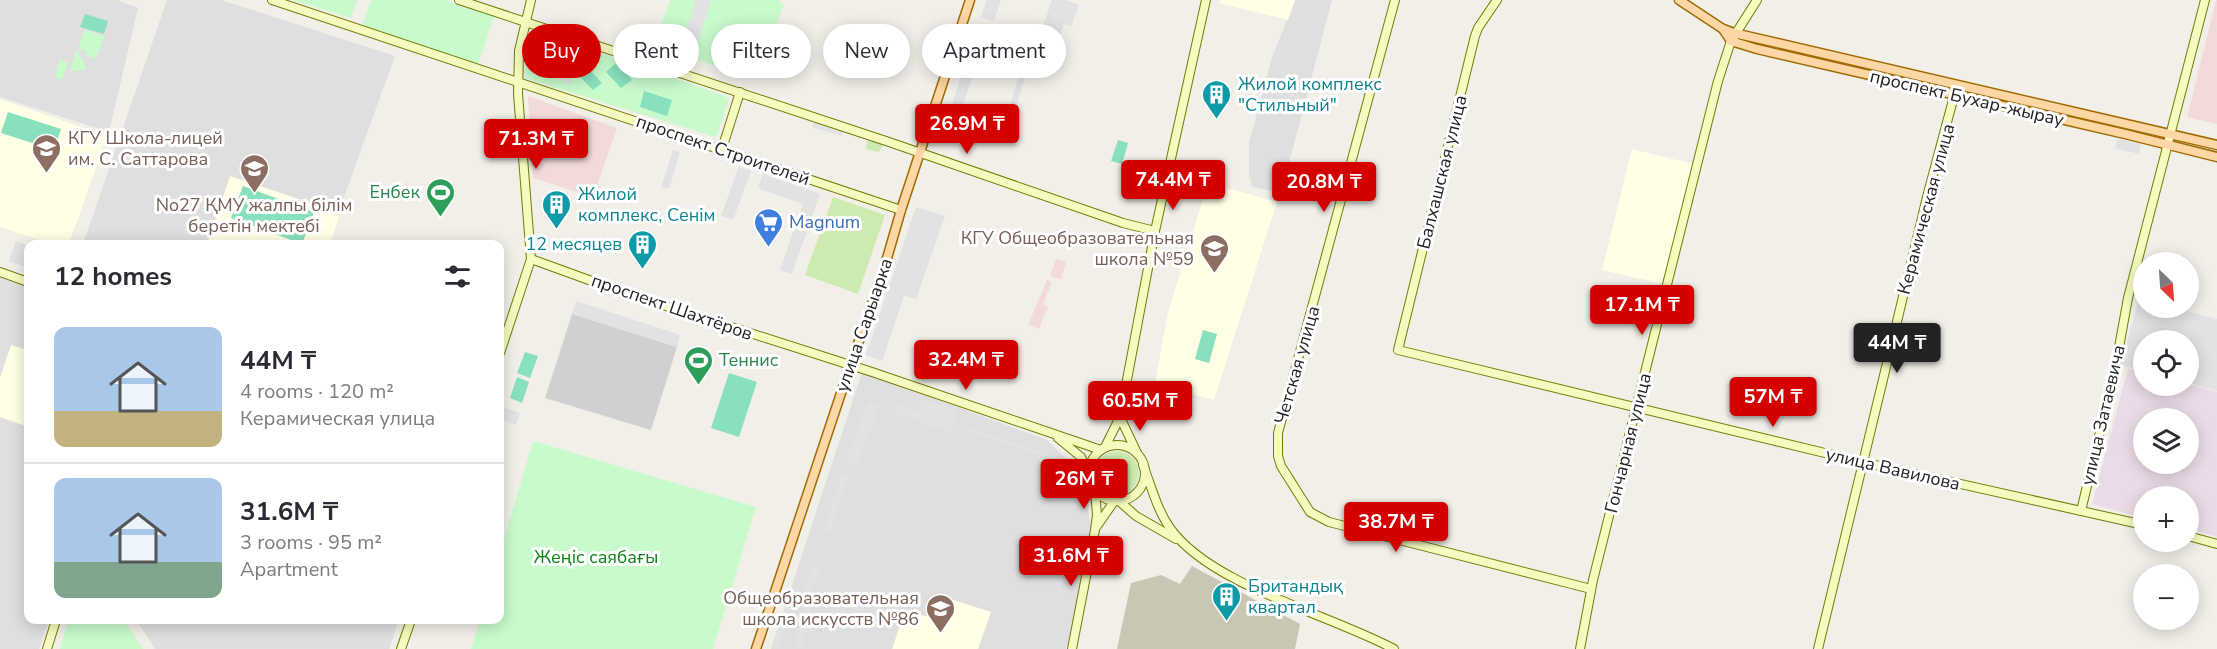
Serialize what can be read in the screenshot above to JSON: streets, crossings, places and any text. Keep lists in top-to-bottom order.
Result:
{
  "streets": {
    "main road": ["проспект Бухар-жырау", "улица Сарыарка"],
    "street": [
      "проспект Строителей",
      "Балхашская улица",
      "Керамическая улица",
      "проспект Шахтёров",
      "Четская улица",
      "улица Затаевича",
      "Гончарная улица",
      "улица Вавилова"
    ]
  },
  "crossings": [
    ["проспект Бухар-жырау", "Керамическая улица"],
    ["проспект Бухар-жырау", "улица Затаевича"],
    ["проспект Бухар-жырау", "Гончарная улица"],
    ["проспект Строителей", "улица Сарыарка"],
    ["Балхашская улица", "улица Вавилова"],
    ["Керамическая улица", "улица Вавилова"],
    ["проспект Шахтёров", "улица Сарыарка"],
    ["Четская улица", "Гончарная улица"],
    ["улица Затаевича", "улица Вавилова"],
    ["Гончарная улица", "улица Вавилова"]
  ],
  "parks": ["Жеңіс саябағы"],
  "places": {
    "building": [
      "Жилой комплекс \"Стильный\"",
      "Жилой комплекс, Сенiм",
      "12 месяцев",
      "Британдық квартал"
    ],
    "school or university": [
      "КГУ Школа-лицей им. С. Саттарова",
      "No27 ҚМУ жалпы білім беретін мектебі",
      "КГУ Общеобразовательная школа №59",
      "Общеобразовательная школа искусств №86"
    ],
    "sports": ["Енбек", "Теннис"],
    "supermarket": ["Magnum"]
  },
  "north": "bottom right",
  "page": {
    "chip": [
      "Buy",
      "Rent",
      "Filters",
      "New",
      "Apartment"
    ],
    "price": [
      "26.9M ₸",
      "71.3M ₸",
      "74.4M ₸",
      "20.8M ₸",
      "17.1M ₸",
      "44M ₸",
      "32.4M ₸",
      "57M ₸",
      "60.5M ₸",
      "26M ₸",
      "38.7M ₸",
      "31.6M ₸"
    ],
    "heading": "12 homes",
    "map_buttons": ["+", "−"],
    "list": [
      {
        "name": "44M ₸",
        "note": "4 rooms · 120 m² · Керамическая улица"
      },
      {
        "name": "31.6M ₸",
        "note": "3 rooms · 95 m² · Apartment"
      }
    ]
  }
}
